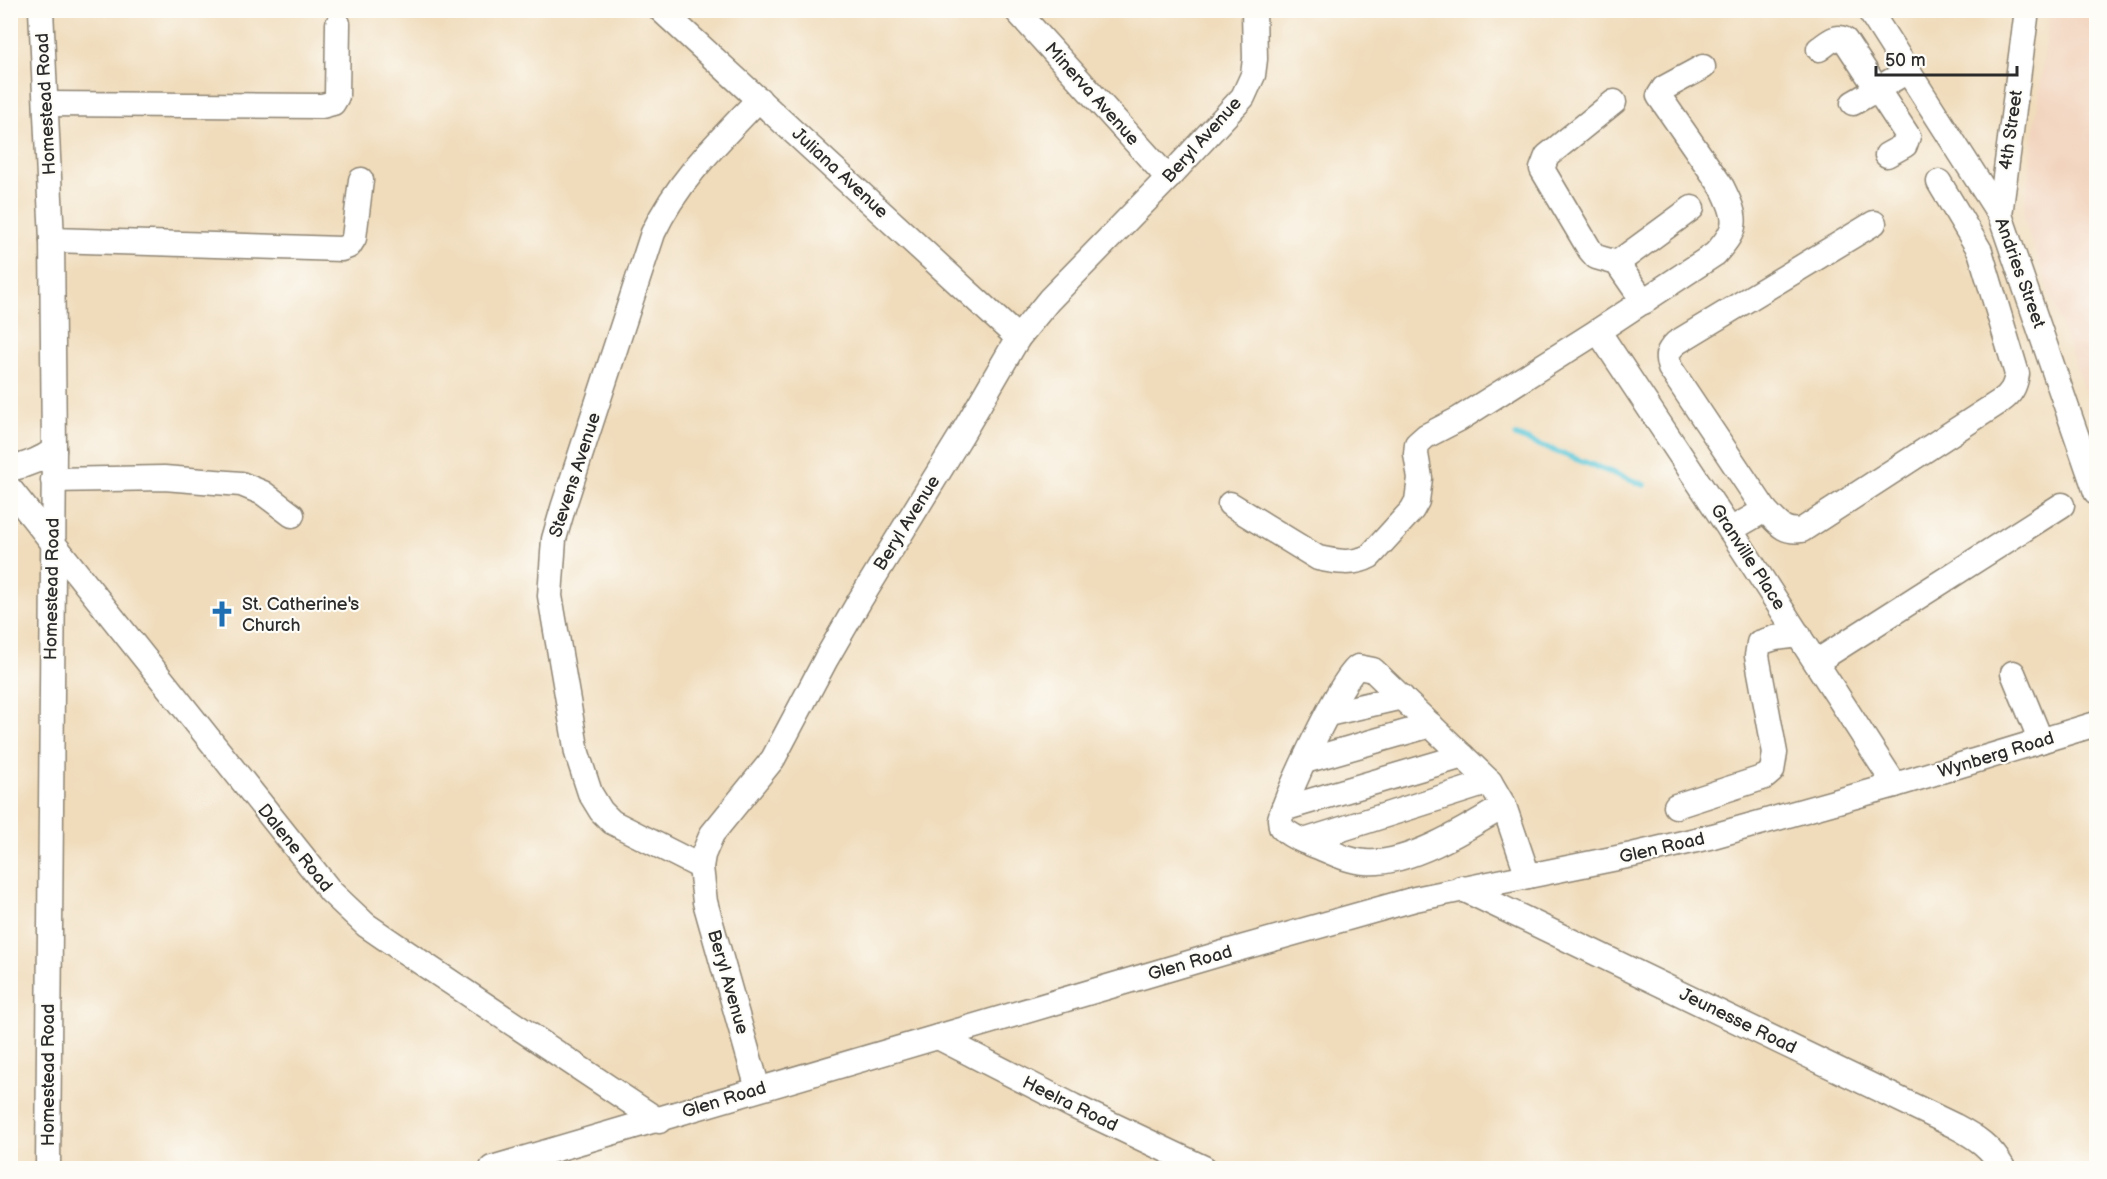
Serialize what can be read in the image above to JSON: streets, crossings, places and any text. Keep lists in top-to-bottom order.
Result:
{
  "streets": {
    "street": [
      "Minerva Avenue",
      "Homestead Road",
      "4th Street",
      "Beryl Avenue",
      "Juliana Avenue",
      "Andries Street",
      "Stevens Avenue",
      "Granville Place",
      "Wynberg Road",
      "Dalene Road",
      "Glen Road",
      "Jeunesse Road",
      "Heelra Road"
    ]
  },
  "crossings": [
    ["Minerva Avenue", "Beryl Avenue"],
    ["Homestead Road", "Dalene Road"],
    ["4th Street", "Andries Street"],
    ["Beryl Avenue", "Juliana Avenue"],
    ["Beryl Avenue", "Stevens Avenue"],
    ["Beryl Avenue", "Glen Road"],
    ["Juliana Avenue", "Stevens Avenue"],
    ["Granville Place", "Wynberg Road"],
    ["Granville Place", "Glen Road"],
    ["Wynberg Road", "Glen Road"],
    ["Dalene Road", "Glen Road"],
    ["Glen Road", "Jeunesse Road"],
    ["Glen Road", "Heelra Road"]
  ],
  "places": {
    "church": ["St. Catherine's Church"]
  },
  "scale_bar": "50 m"
}
